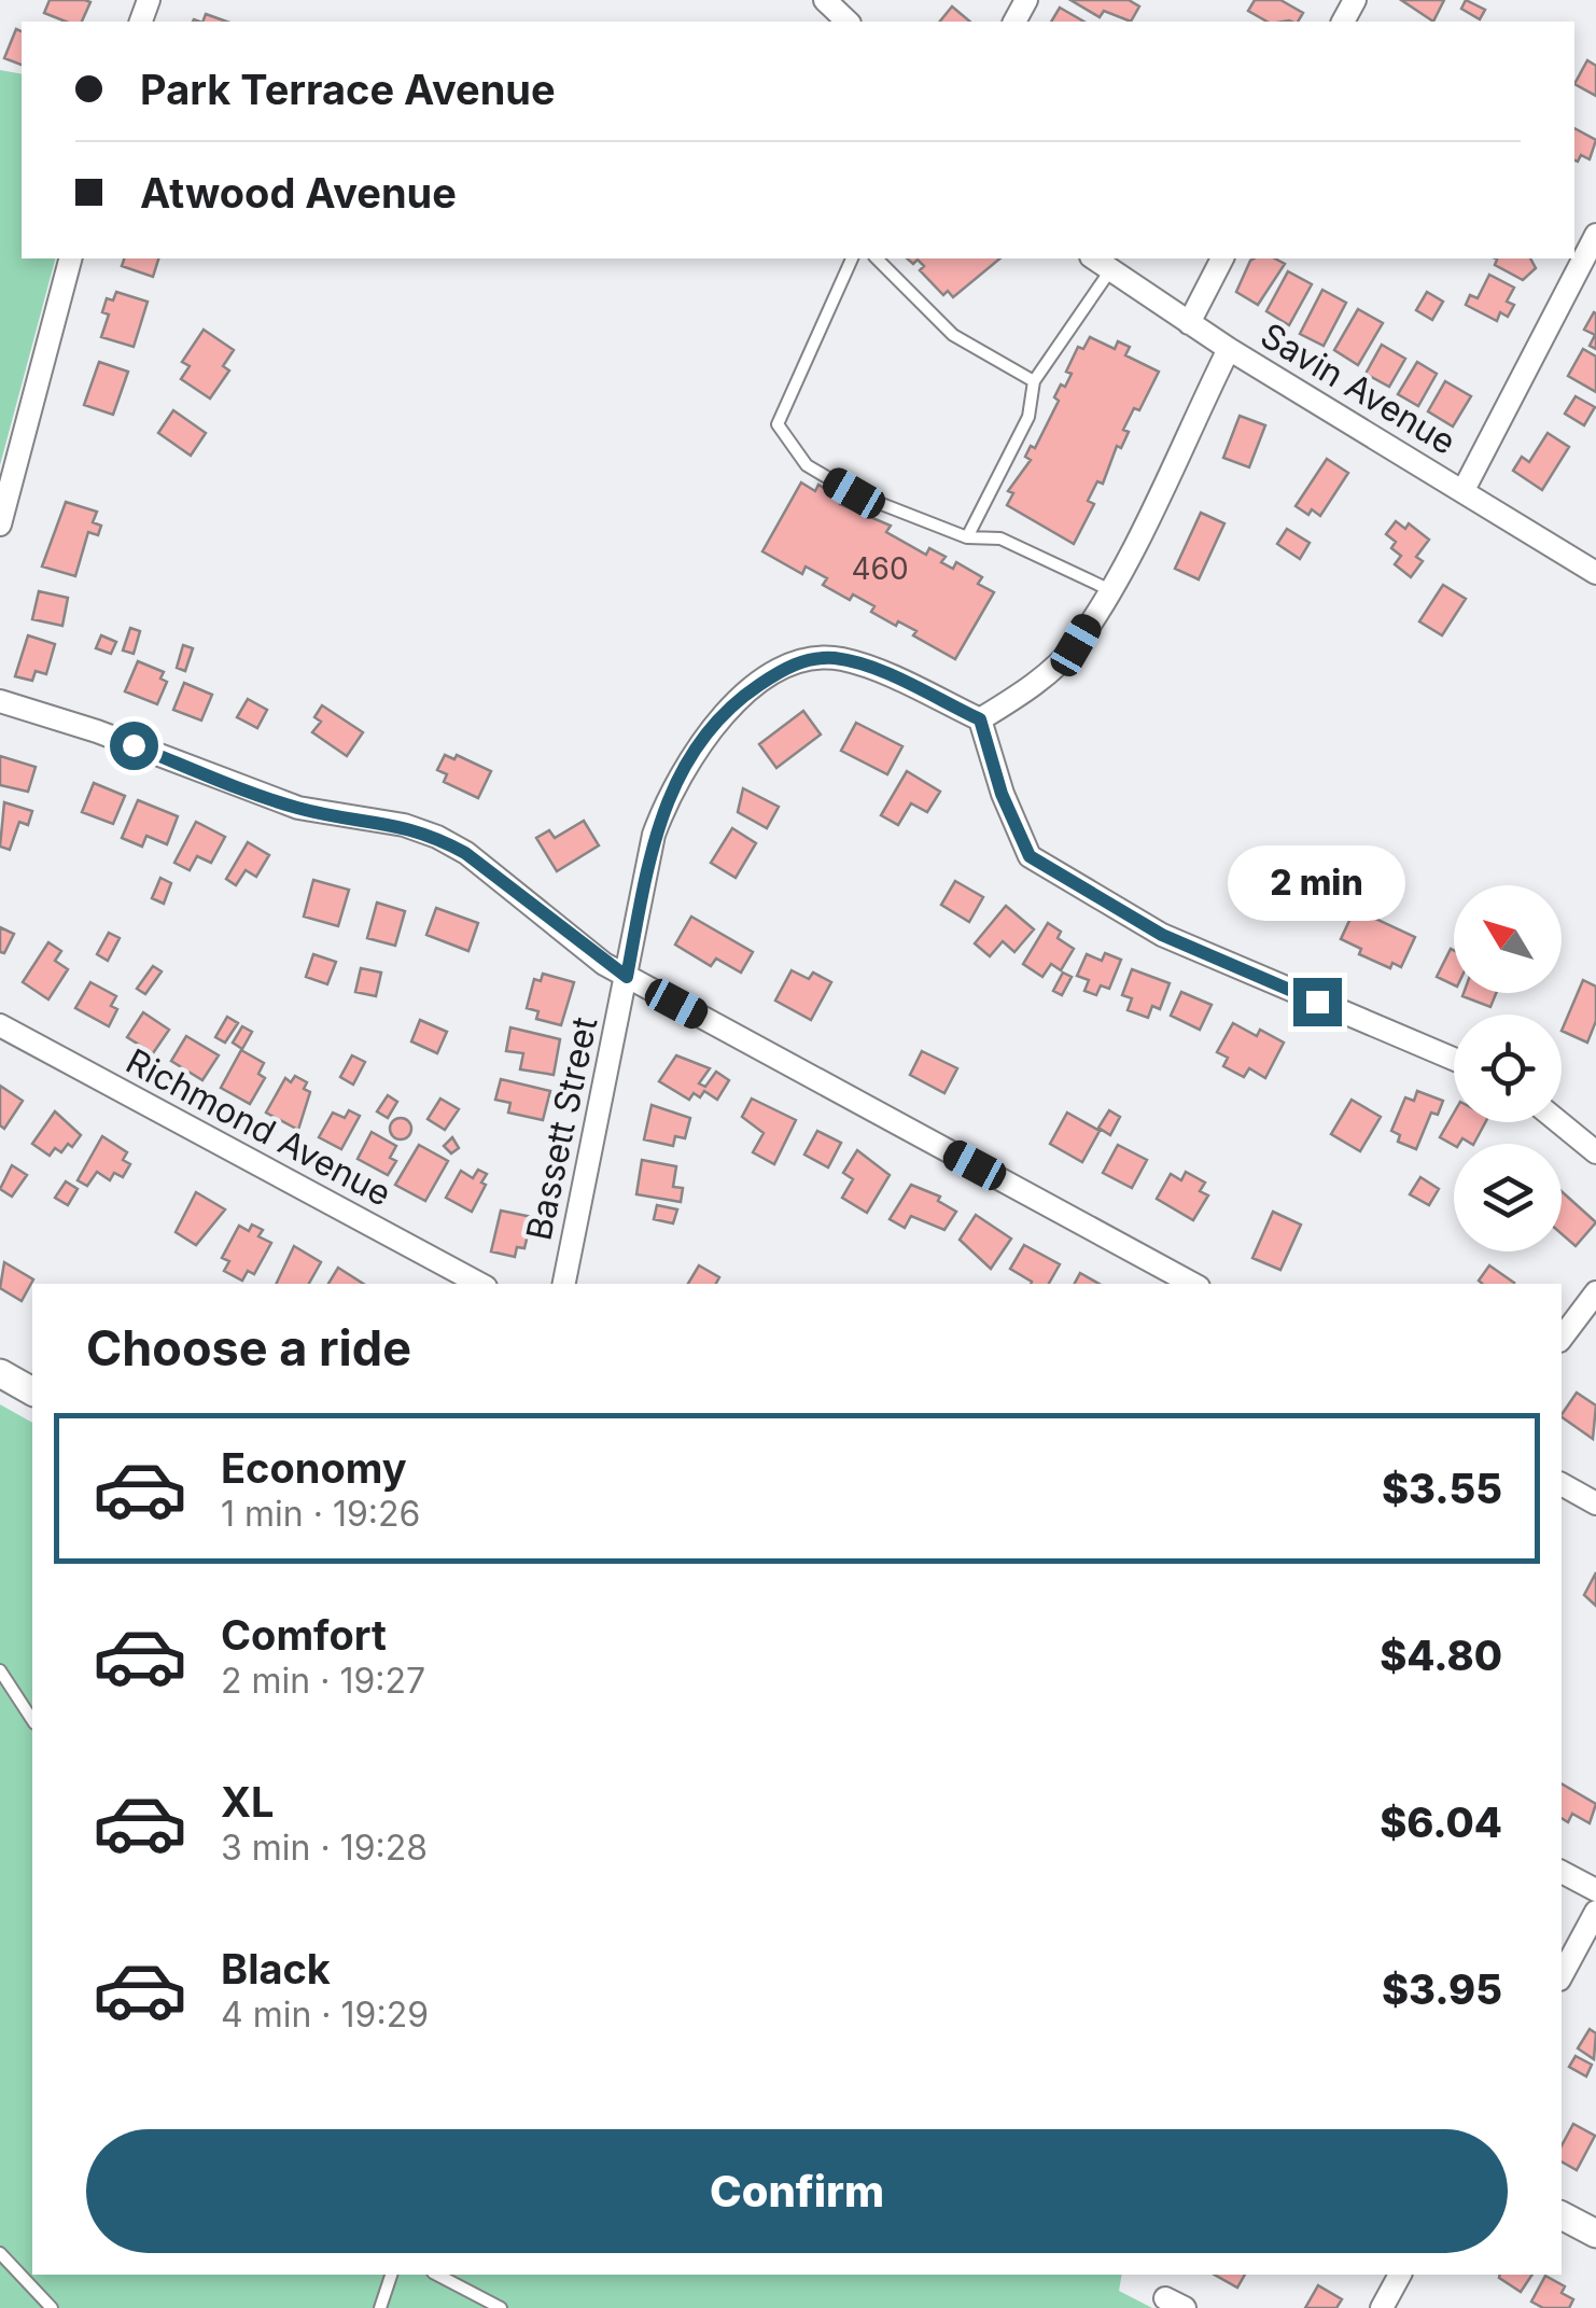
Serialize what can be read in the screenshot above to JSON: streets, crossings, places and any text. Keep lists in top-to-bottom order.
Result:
{
  "streets": {
    "street": ["Savin Avenue", "Richmond Avenue", "Bassett Street"]
  },
  "house_numbers": ["460"],
  "north": "top left",
  "page": {
    "banner": ["Park Terrace Avenue", "Atwood Avenue"],
    "bubble": "2 min",
    "heading": "Choose a ride",
    "list": [
      {
        "name": "Economy",
        "note": "1 min · 19:26",
        "value": "$3.55"
      },
      {
        "name": "Comfort",
        "note": "2 min · 19:27",
        "value": "$4.80"
      },
      {
        "name": "XL",
        "note": "3 min · 19:28",
        "value": "$6.04"
      },
      {
        "name": "Black",
        "note": "4 min · 19:29",
        "value": "$3.95"
      }
    ],
    "buttons": "Confirm"
  }
}
